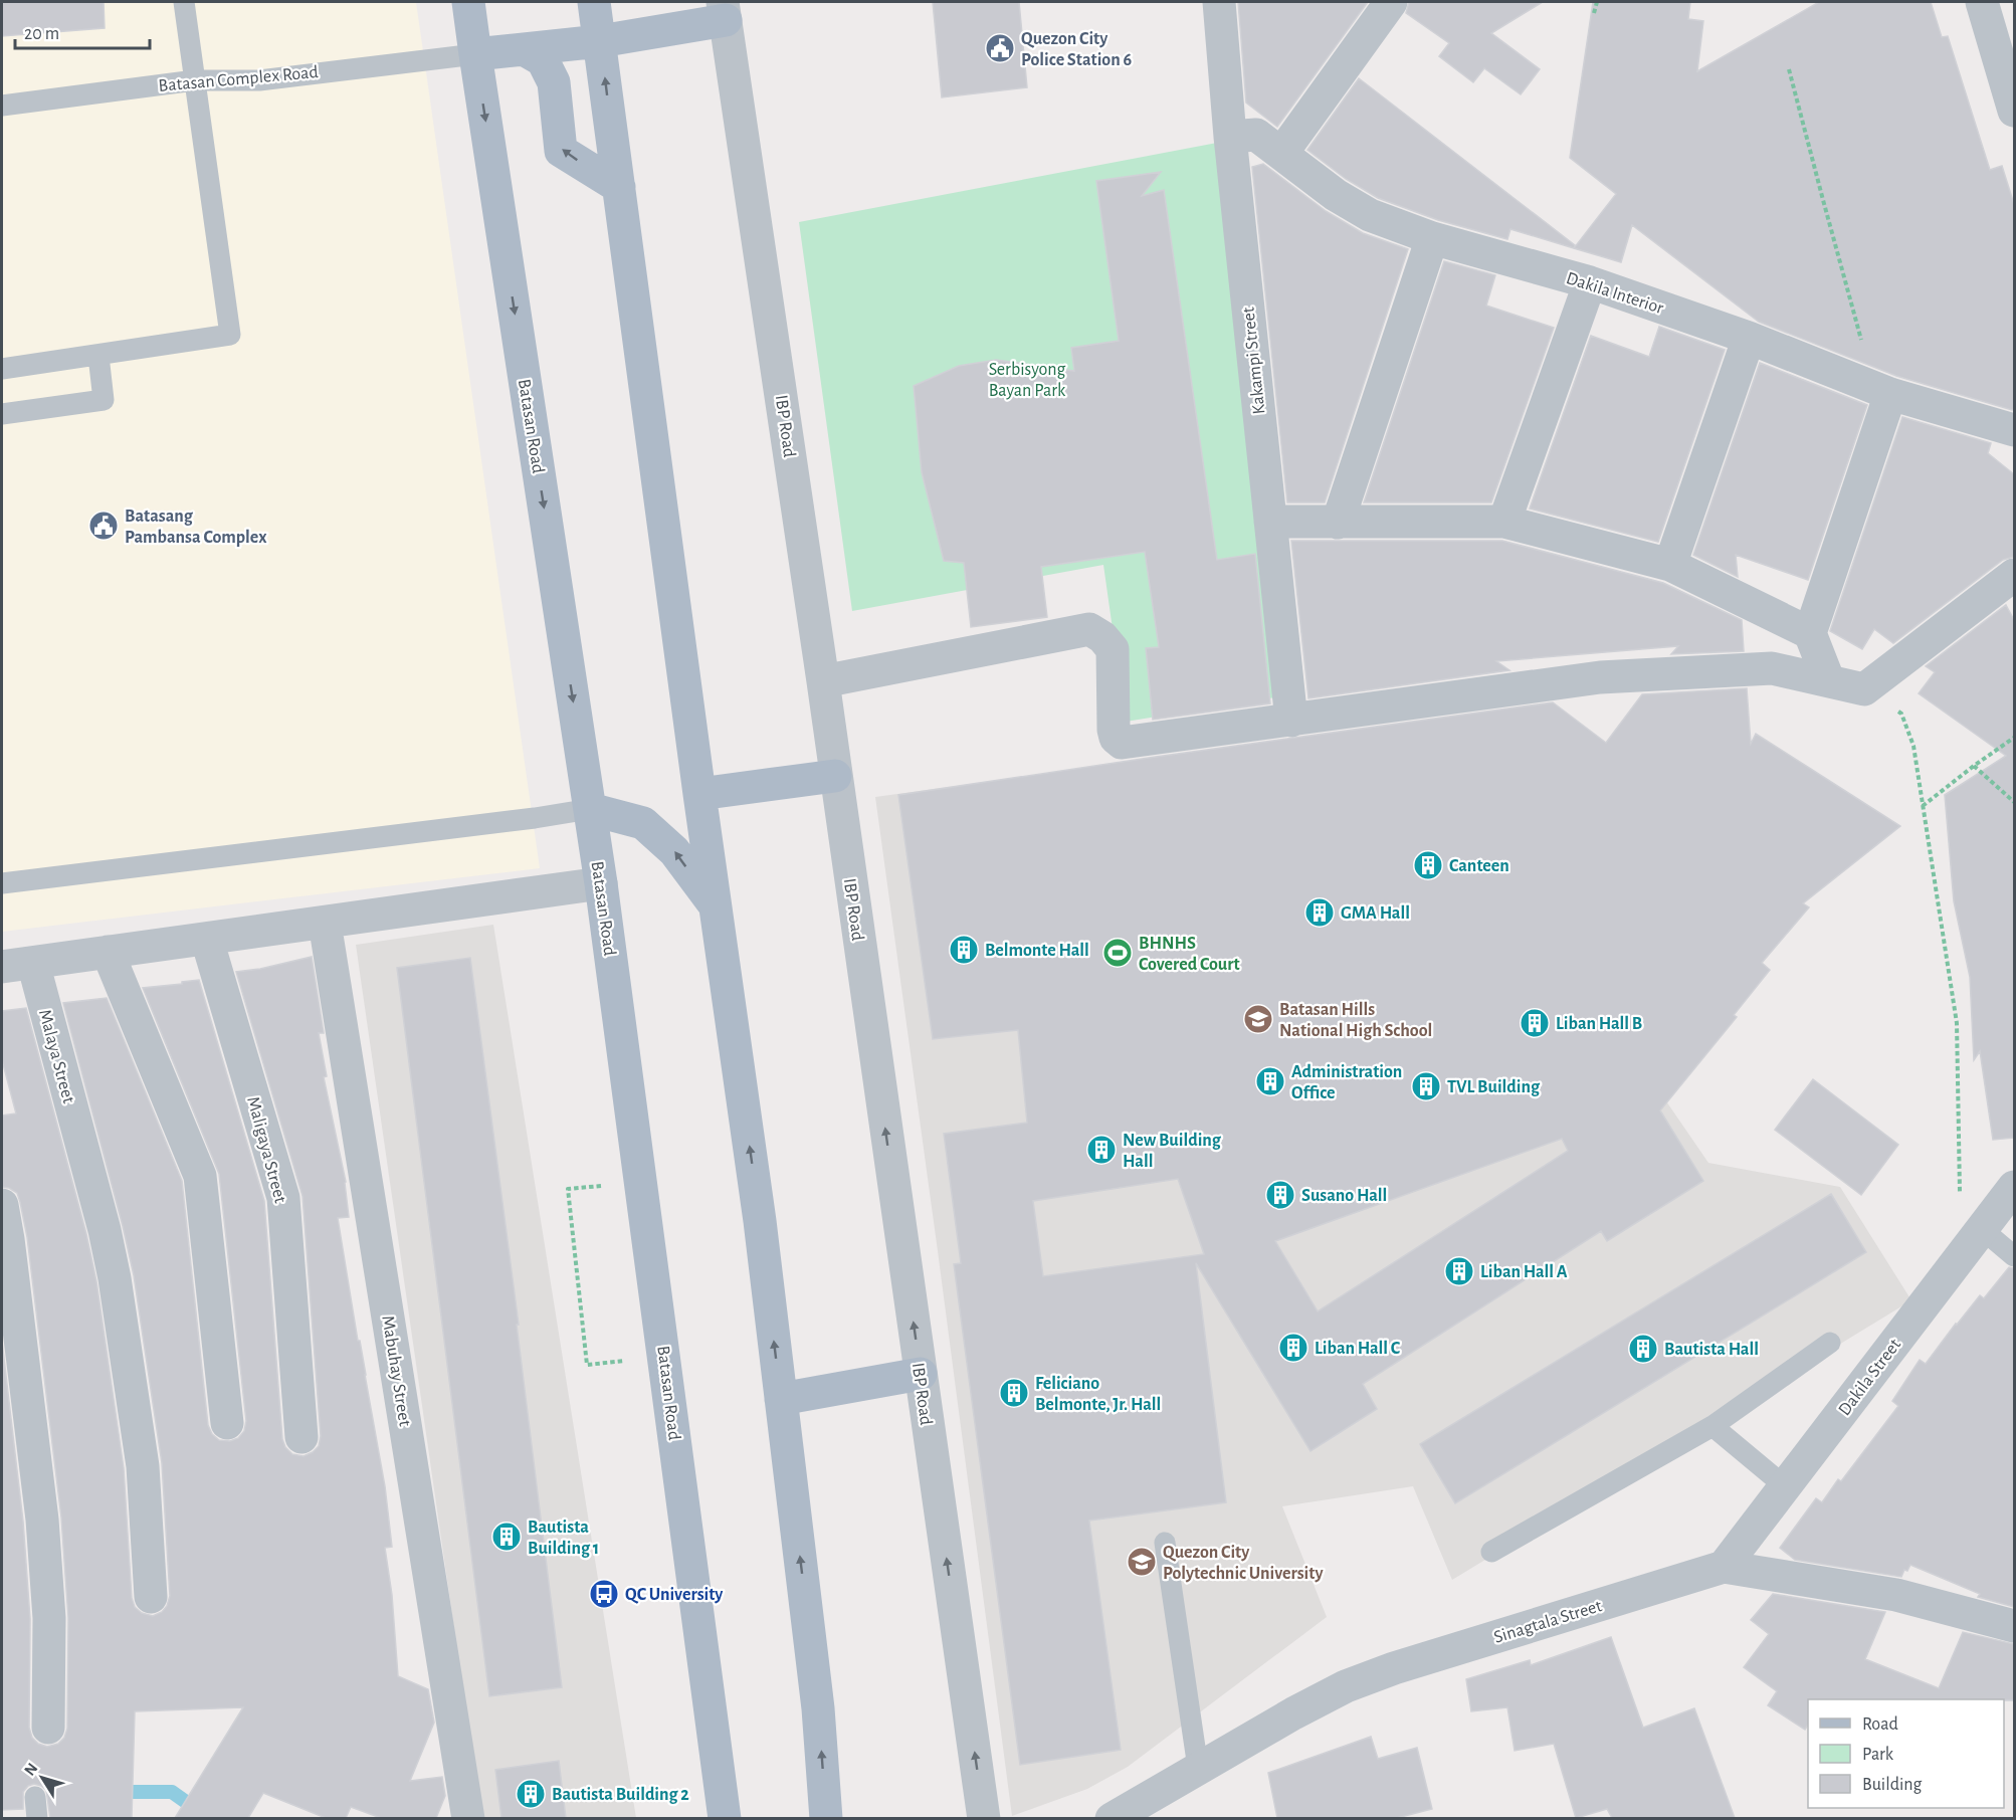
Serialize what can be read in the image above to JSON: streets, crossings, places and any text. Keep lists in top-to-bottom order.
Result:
{
  "streets": {
    "main road": ["Batasan Road"],
    "street": [
      "Dakila Interior",
      "Kakampi Street",
      "IBP Road",
      "Malaya Street",
      "Maligaya Street",
      "Mabuhay Street",
      "Dakila Street",
      "Sinagtala Street"
    ],
    "lane": ["Batasan Complex Road"]
  },
  "crossings": [
    ["Batasan Complex Road", "Batasan Road"],
    ["Dakila Interior", "Kakampi Street"],
    ["Dakila Street", "Sinagtala Street"]
  ],
  "one_way": ["IBP Road"],
  "parks": ["Serbisyong Bayan Park"],
  "places": {
    "public building": ["Quezon City Police Station 6", "Batasang Pambansa Complex"],
    "building": [
      "Canteen",
      "GMA Hall",
      "Belmonte Hall",
      "Liban Hall B",
      "Administration Office",
      "TVL Building",
      "New Building Hall",
      "Susano Hall",
      "Liban Hall A",
      "Liban Hall C",
      "Bautista Hall",
      "Feliciano Belmonte, Jr. Hall",
      "Bautista Building 1",
      "Bautista Building 2"
    ],
    "sports": ["BHNHS Covered Court"],
    "school or university": ["Batasan Hills National High School", "Quezon City Polytechnic University"],
    "bus stop": ["QC University"]
  },
  "legend": ["Road", "Park", "Building"],
  "scale_bar": "20 m",
  "north": "top left"
}
